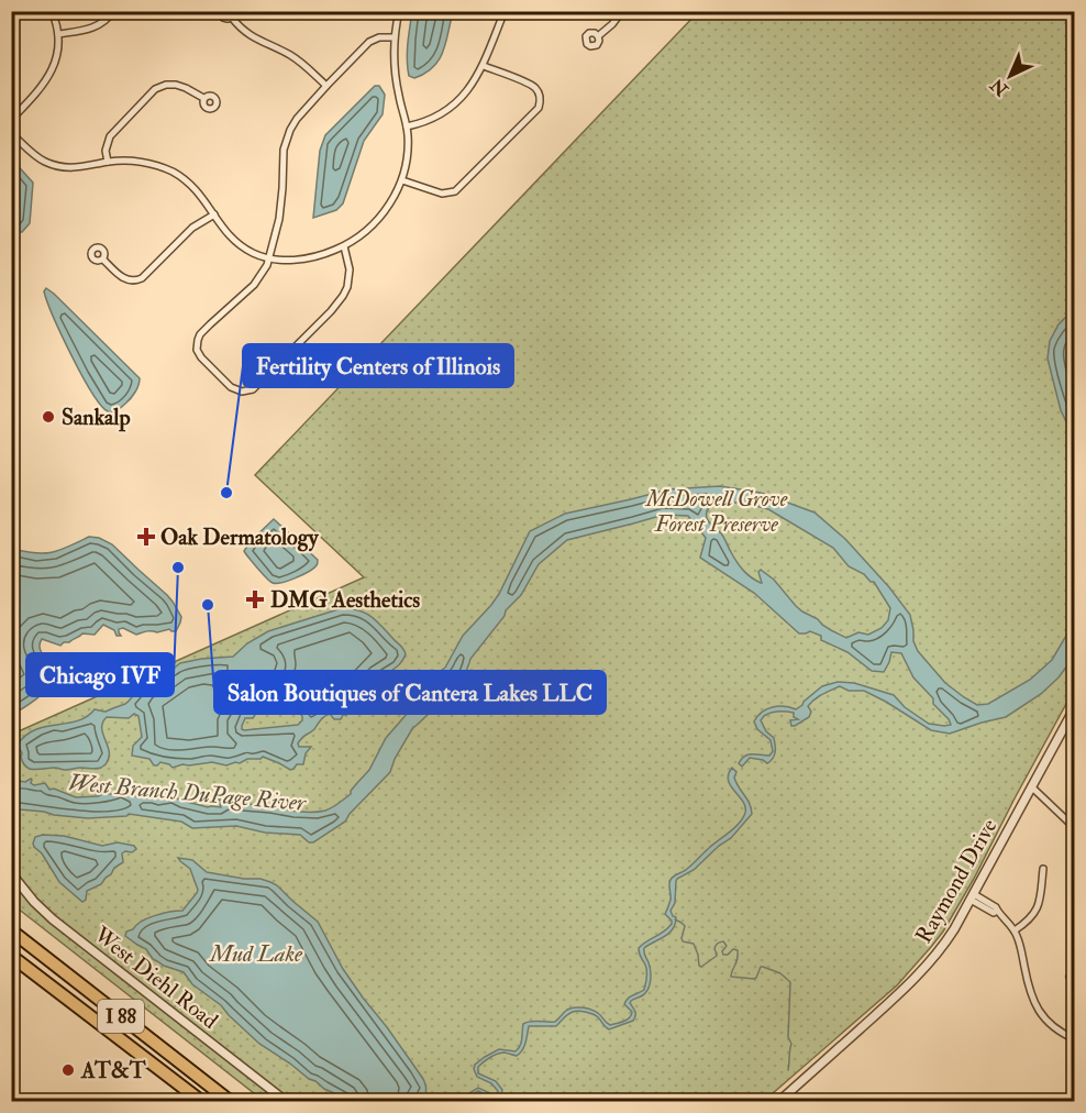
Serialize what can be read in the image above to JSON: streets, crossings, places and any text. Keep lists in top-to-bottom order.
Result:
{
  "streets": {
    "highway": ["I 88"],
    "street": ["Raymond Drive", "West Diehl Road"]
  },
  "water": ["West Branch DuPage River", "Mud Lake"],
  "parks": ["McDowell Grove Forest Preserve"],
  "places": {
    "other": [
      "Sankalp",
      "Fertility Centers of Illinois",
      "Chicago IVF",
      "Salon Boutiques of Cantera Lakes LLC",
      "AT&T"
    ],
    "health": ["Oak Dermatology", "DMG Aesthetics"]
  },
  "north": "bottom left"
}
